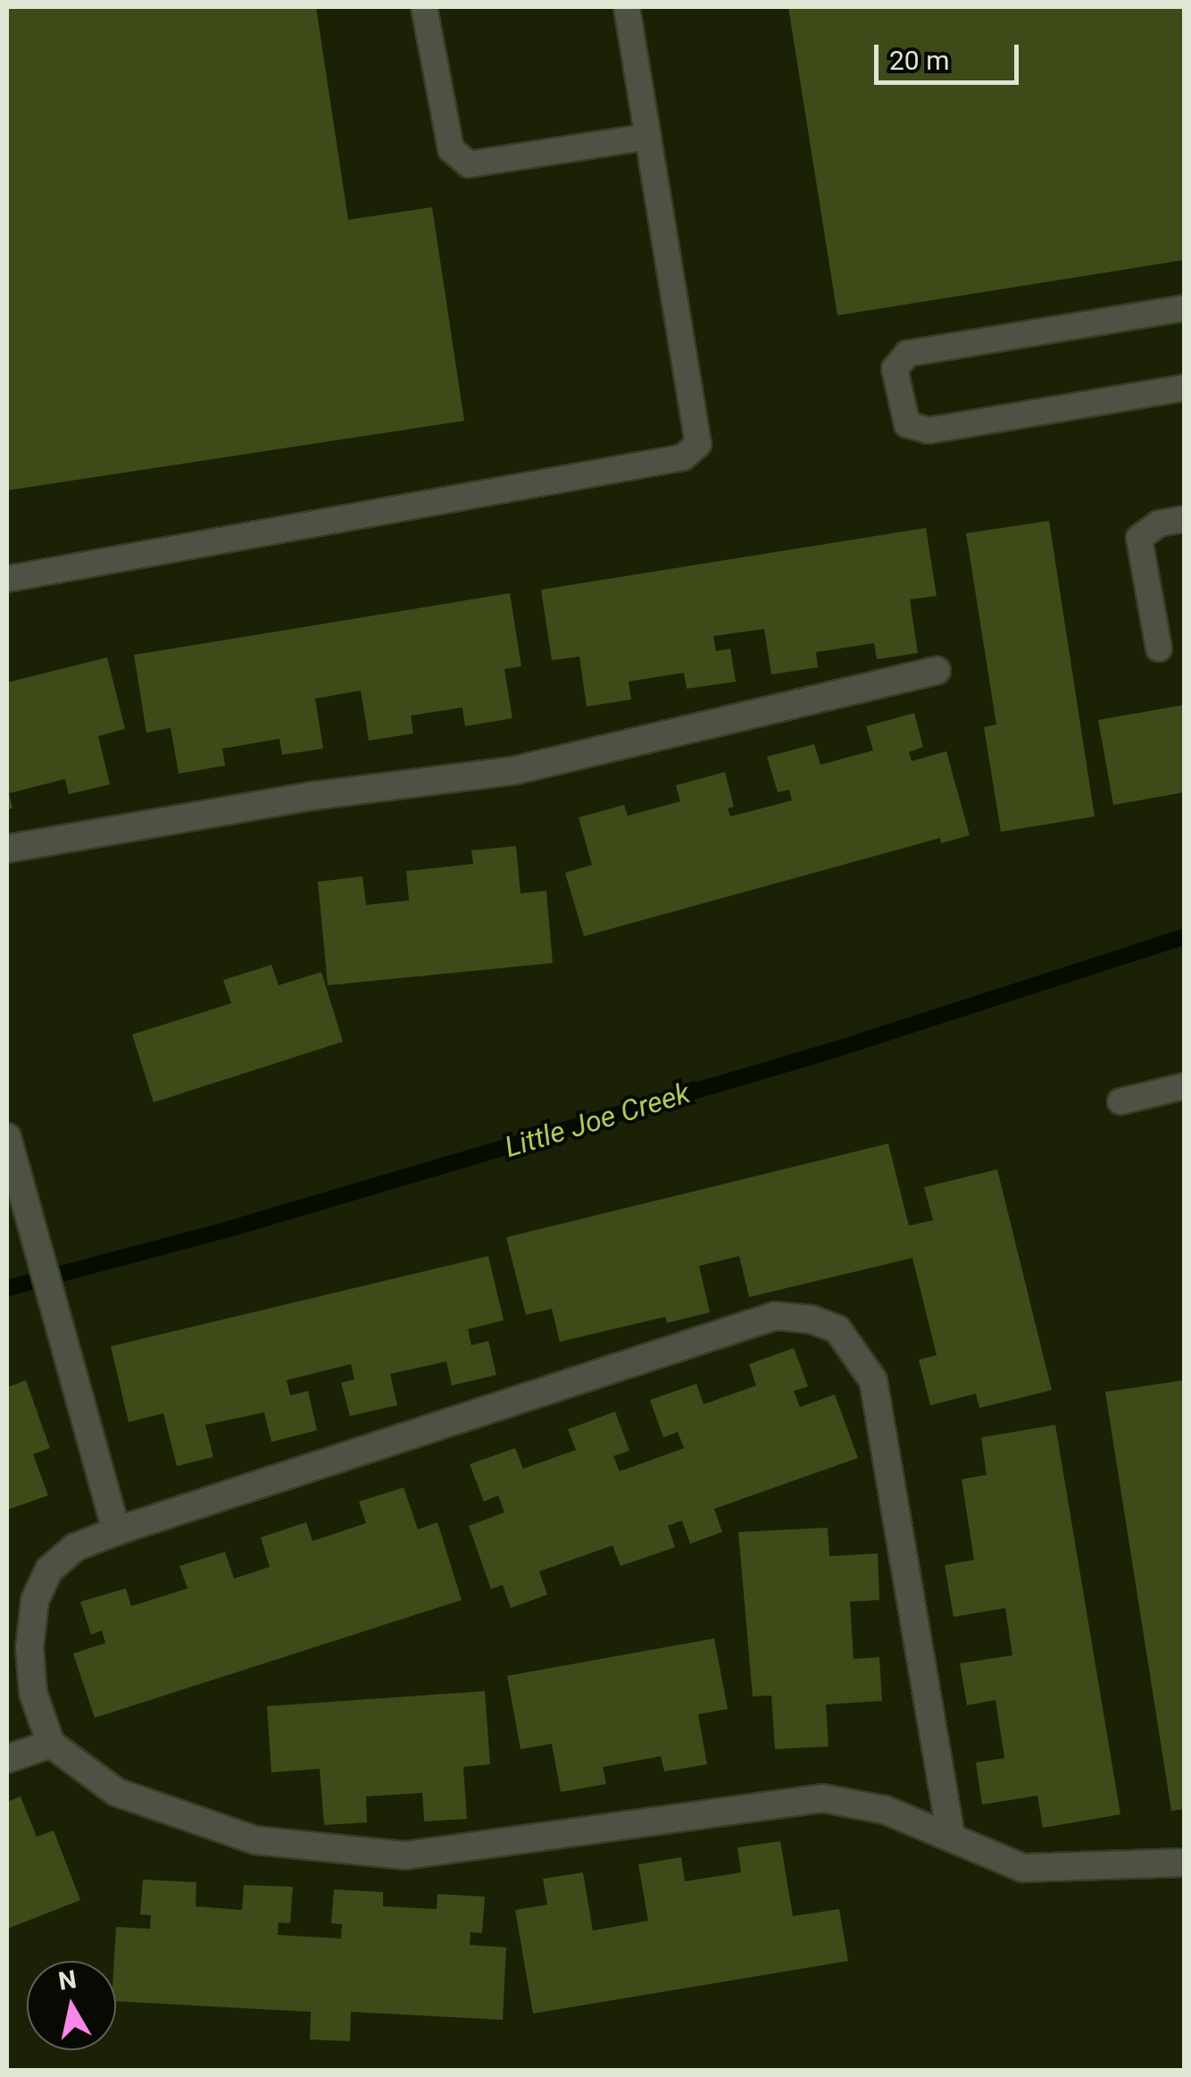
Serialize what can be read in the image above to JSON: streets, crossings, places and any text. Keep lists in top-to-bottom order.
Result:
{
  "water": ["Little Joe Creek"],
  "scale_bar": "20 m",
  "north": "top"
}
